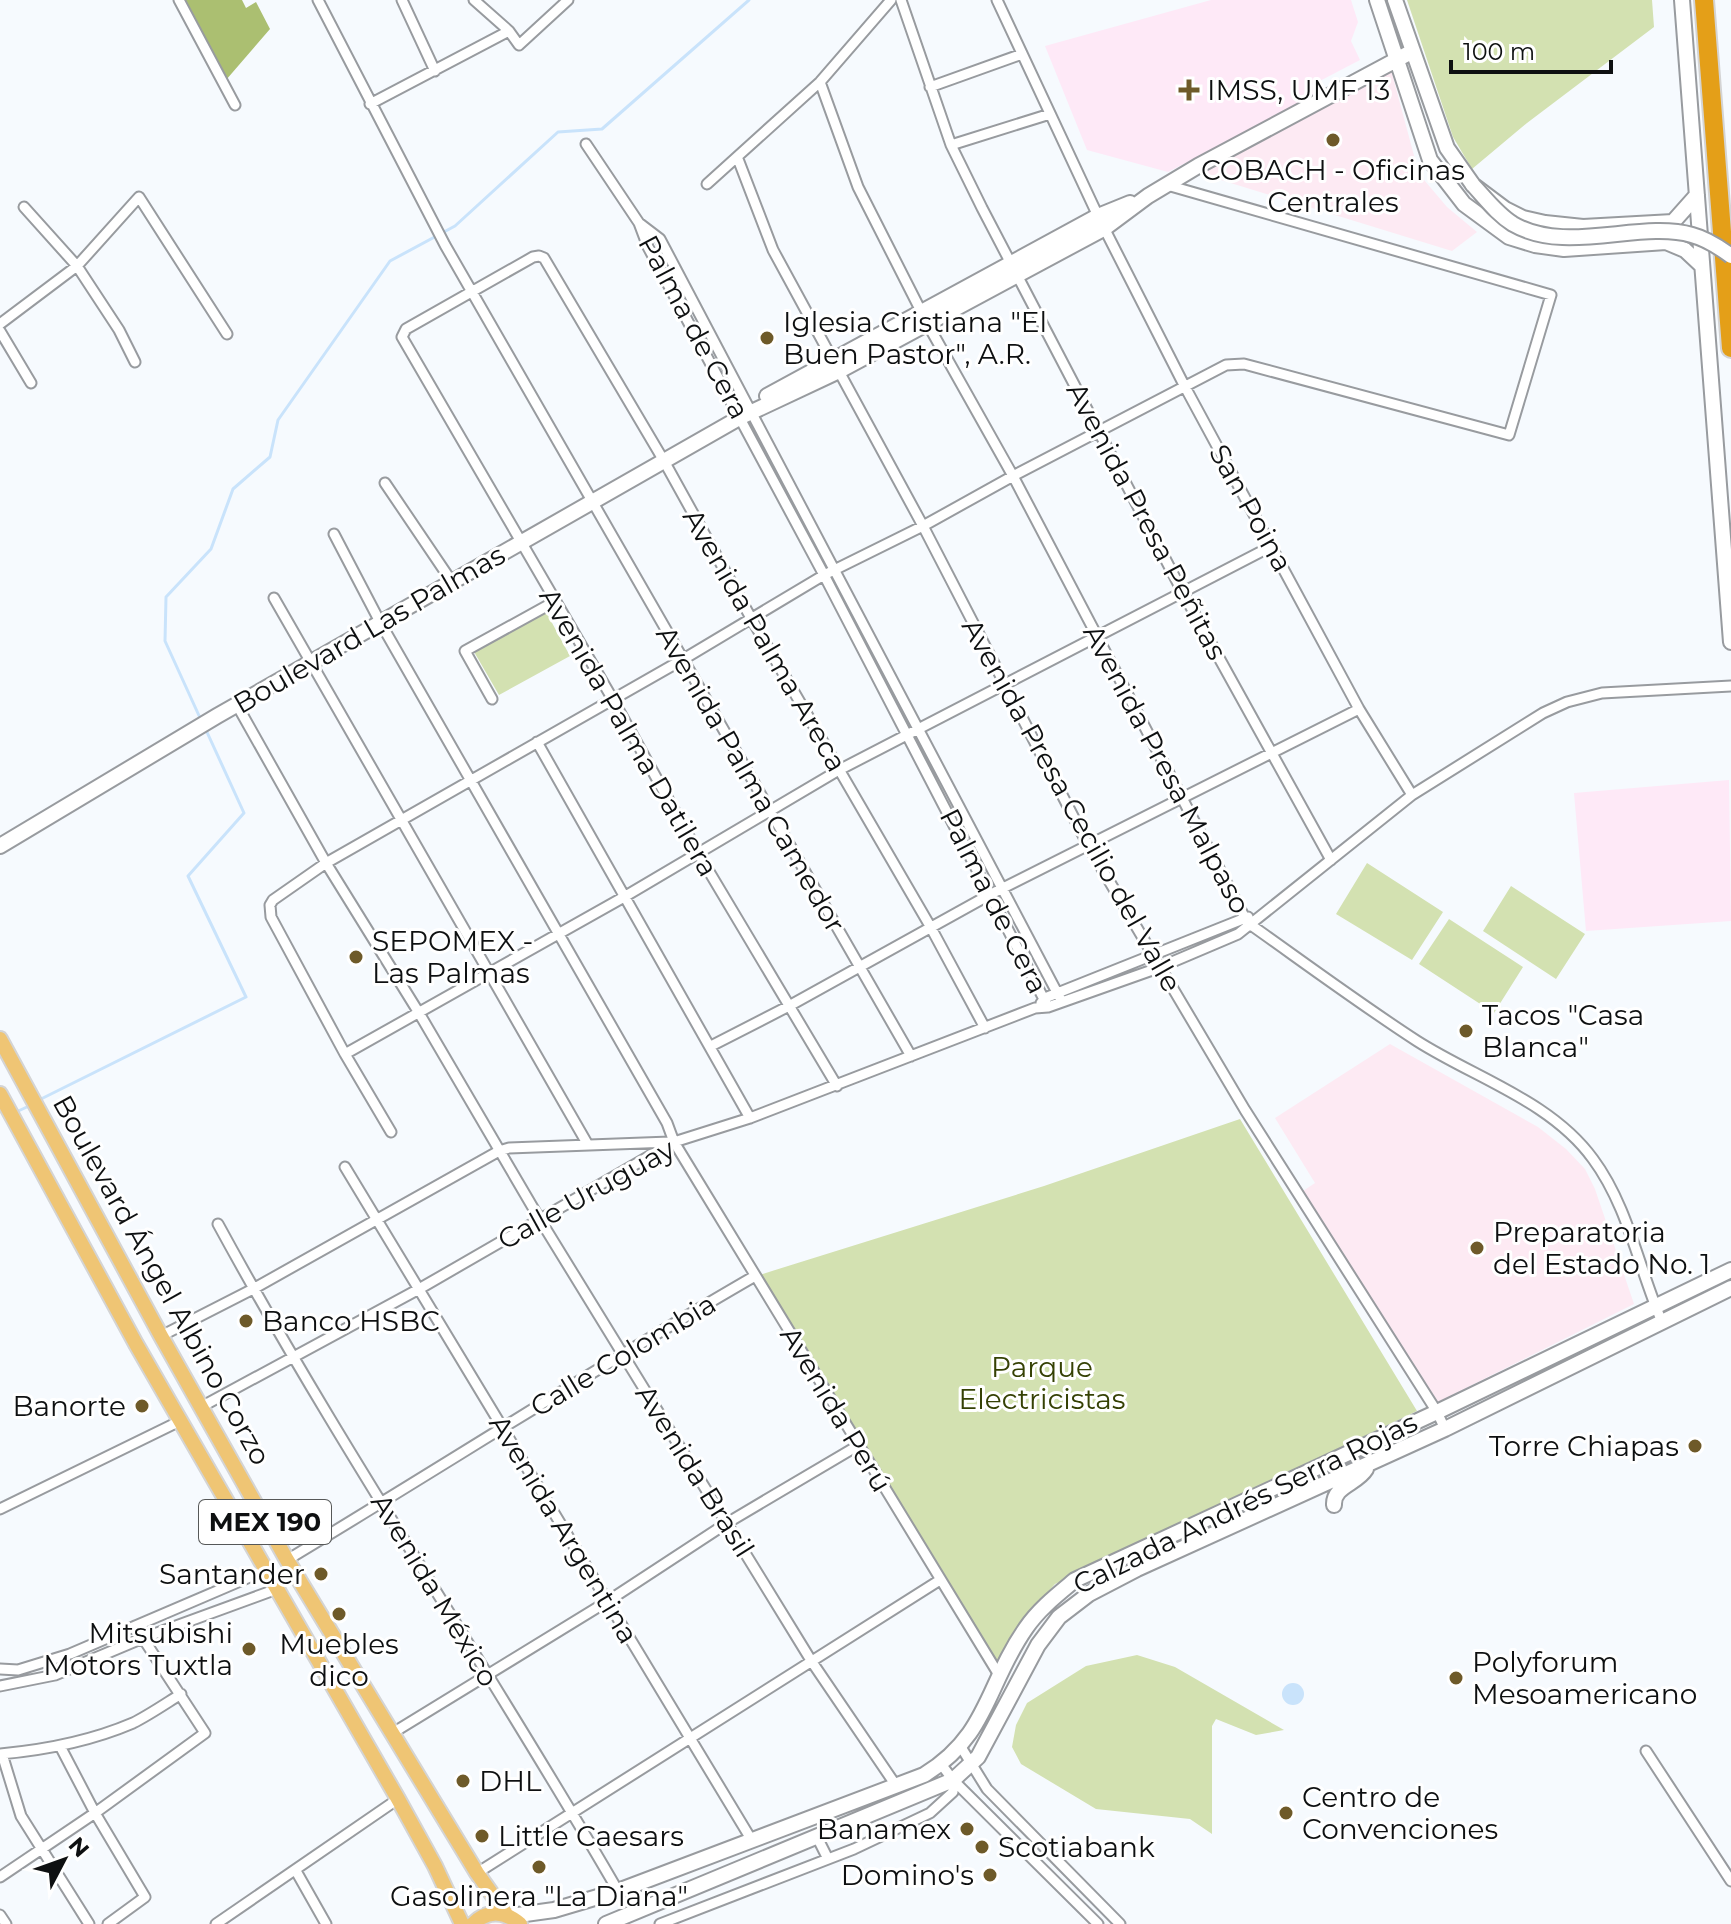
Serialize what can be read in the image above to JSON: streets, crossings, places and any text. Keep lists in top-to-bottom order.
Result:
{
  "streets": {
    "main road": [
      "Boulevard Las Palmas",
      "Boulevard Ángel Albino Corzo",
      "Calzada Andrés Serra Rojas",
      "MEX 190"
    ],
    "street": [
      "Palma de Cera",
      "San Poina",
      "Avenida Presa Peñitas",
      "Avenida Palma Areca",
      "Avenida Palma Datilera",
      "Avenida Presa Malpaso",
      "Avenida Palma Camedor",
      "Avenida Presa Cecilio del Valle",
      "Calle Uruguay",
      "Calle Colombia",
      "Avenida Perú",
      "Avenida Brasil",
      "Avenida Argentina",
      "Avenida México"
    ]
  },
  "crossings": [
    ["Palma de Cera", "Boulevard Las Palmas"],
    ["Palma de Cera", "Calle Uruguay"],
    ["San Poina", "Boulevard Las Palmas"],
    ["Avenida Presa Peñitas", "Boulevard Las Palmas"],
    ["Boulevard Las Palmas", "Avenida Palma Areca"],
    ["Boulevard Las Palmas", "Avenida Palma Datilera"],
    ["Boulevard Las Palmas", "Avenida Presa Malpaso"],
    ["Boulevard Las Palmas", "Avenida Palma Camedor"],
    ["Boulevard Las Palmas", "Avenida Presa Cecilio del Valle"],
    ["Boulevard Las Palmas", "Avenida Perú"],
    ["Boulevard Las Palmas", "Avenida Brasil"],
    ["Avenida Palma Areca", "Avenida Palma Datilera"],
    ["Avenida Palma Areca", "Avenida Palma Camedor"],
    ["Avenida Palma Areca", "Calle Uruguay"],
    ["Avenida Palma Datilera", "Avenida Palma Camedor"],
    ["Avenida Palma Datilera", "Calle Uruguay"],
    ["Avenida Presa Malpaso", "Calzada Andrés Serra Rojas"],
    ["Avenida Palma Camedor", "Calle Uruguay"],
    ["Avenida Presa Cecilio del Valle", "Calzada Andrés Serra Rojas"],
    ["Calle Uruguay", "Boulevard Ángel Albino Corzo"],
    ["Calle Uruguay", "Avenida Perú"],
    ["Calle Uruguay", "Avenida Brasil"],
    ["Calle Uruguay", "Avenida Argentina"],
    ["Calle Uruguay", "Avenida México"],
    ["Boulevard Ángel Albino Corzo", "Calle Colombia"],
    ["Boulevard Ángel Albino Corzo", "Calzada Andrés Serra Rojas"],
    ["Calle Colombia", "Avenida Perú"],
    ["Calle Colombia", "Avenida Brasil"],
    ["Calle Colombia", "Avenida Argentina"],
    ["Calle Colombia", "Avenida México"],
    ["Avenida Perú", "Calzada Andrés Serra Rojas"],
    ["Avenida Brasil", "Calzada Andrés Serra Rojas"],
    ["Calzada Andrés Serra Rojas", "Avenida Argentina"],
    ["Calzada Andrés Serra Rojas", "Avenida México"]
  ],
  "parks": ["Parque Electricistas"],
  "places": {
    "health": ["IMSS, UMF 13"],
    "other": [
      "COBACH - Oficinas Centrales",
      "Iglesia Cristiana \"El Buen Pastor\", A.R.",
      "SEPOMEX - Las Palmas",
      "Tacos \"Casa Blanca\"",
      "Preparatoria del Estado No. 1",
      "Banco HSBC",
      "Banorte",
      "Torre Chiapas",
      "Santander",
      "Muebles dico",
      "Mitsubishi Motors Tuxtla",
      "Polyforum Mesoamericano",
      "DHL",
      "Centro de Convenciones",
      "Banamex",
      "Little Caesars",
      "Scotiabank",
      "Gasolinera \"La Diana\"",
      "Domino's"
    ]
  },
  "scale_bar": "100 m",
  "north": "top right"
}
